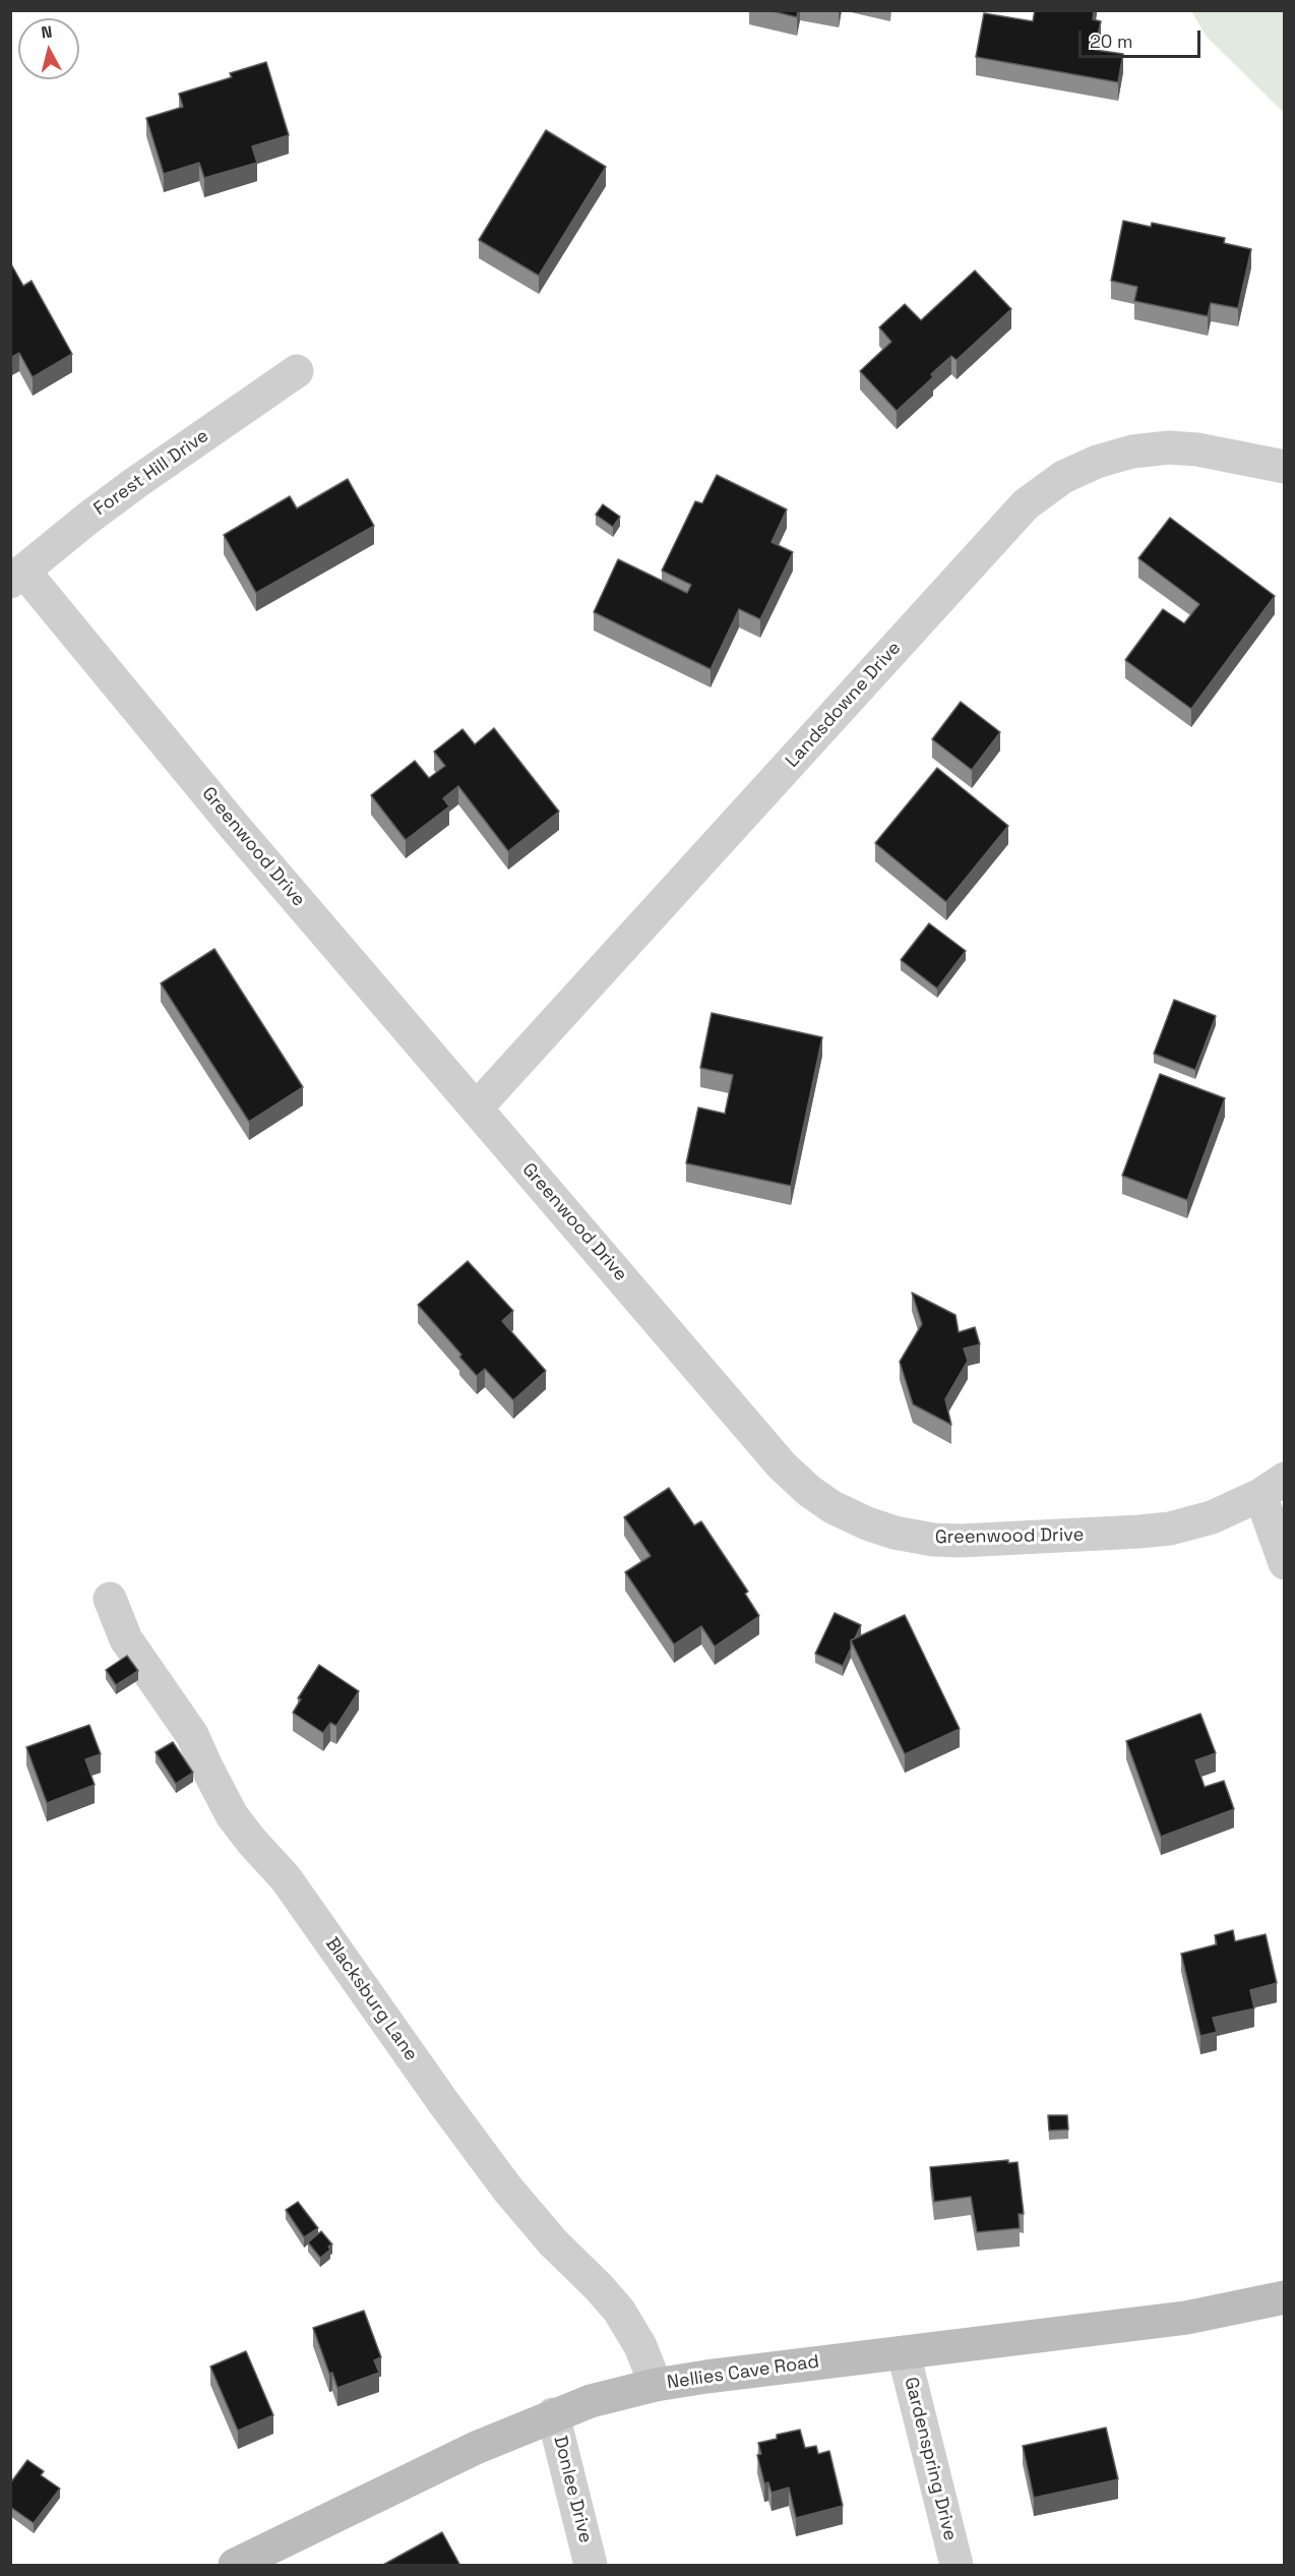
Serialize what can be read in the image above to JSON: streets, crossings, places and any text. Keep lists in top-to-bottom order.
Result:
{
  "streets": {
    "street": [
      "Forest Hill Drive",
      "Landsdowne Drive",
      "Greenwood Drive",
      "Blacksburg Lane",
      "Nellies Cave Road",
      "Gardenspring Drive",
      "Donlee Drive"
    ]
  },
  "crossings": [
    ["Forest Hill Drive", "Greenwood Drive"],
    ["Landsdowne Drive", "Greenwood Drive"],
    ["Blacksburg Lane", "Nellies Cave Road"],
    ["Nellies Cave Road", "Gardenspring Drive"],
    ["Nellies Cave Road", "Donlee Drive"]
  ],
  "scale_bar": "20 m",
  "north": "top"
}
